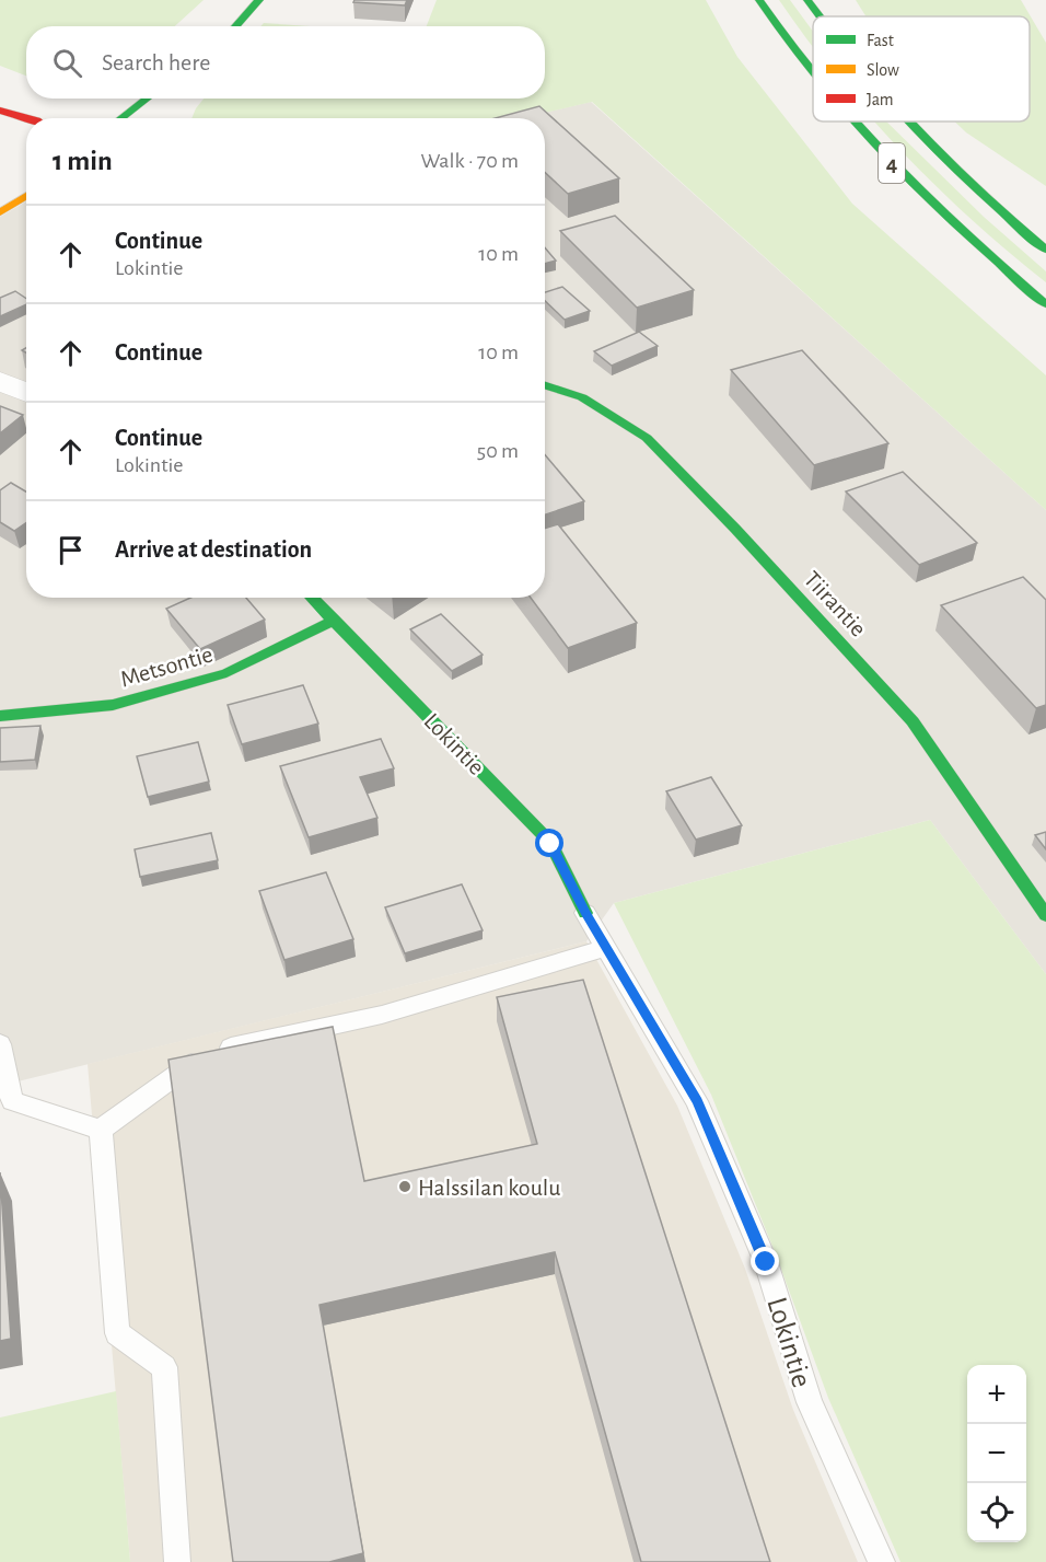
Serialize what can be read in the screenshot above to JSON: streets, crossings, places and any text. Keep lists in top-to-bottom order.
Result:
{
  "streets": {
    "main road": [
      "4",
      "Tiirantie",
      "Metsontie",
      "Lokintie"
    ]
  },
  "crossings": [
    ["Metsontie", "Lokintie"]
  ],
  "places": ["Halssilan koulu"],
  "legend": ["Fast", "Slow", "Jam"],
  "page": {
    "search": "Search here",
    "heading": ["1 min", "Walk · 70 m"],
    "list": [
      ["Continue", "Lokintie", "10 m"],
      ["Continue", "10 m"],
      ["Continue", "Lokintie", "50 m"],
      "Arrive at destination"
    ],
    "map_buttons": ["+", "−"]
  }
}
